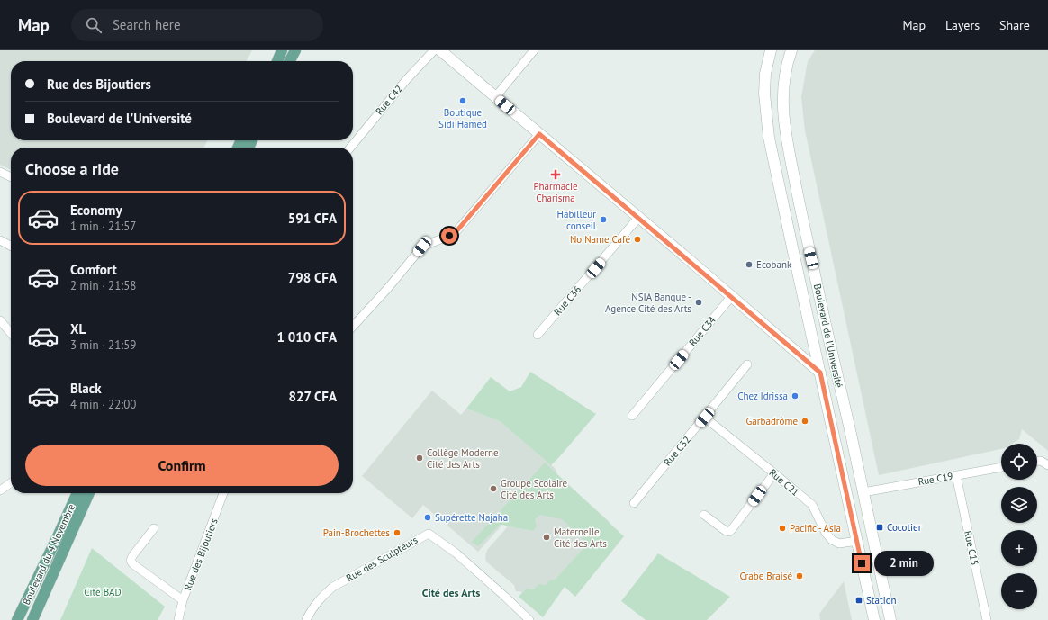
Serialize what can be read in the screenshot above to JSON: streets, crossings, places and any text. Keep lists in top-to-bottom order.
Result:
{
  "streets": {
    "main road": ["Boulevard du 4 Novembre"],
    "street": [
      "Rue C42",
      "Rue C36",
      "Rue C34",
      "Boulevard de l'Université",
      "Rue C32",
      "Rue C19",
      "Rue C21",
      "Rue C15",
      "Rue des Bijoutiers",
      "Rue des Sculpteurs"
    ]
  },
  "crossings": [
    ["Boulevard de l'Université", "Rue C19"],
    ["Boulevard de l'Université", "Rue C21"],
    ["Rue C32", "Rue C21"],
    ["Rue C19", "Rue C15"]
  ],
  "districts": ["Cité des Arts"],
  "parks": ["Cité BAD"],
  "places": {
    "other": [
      "Boutique Sidi Hamed",
      "Habilleur conseil",
      "No Name Café",
      "Ecobank",
      "NSIA Banque - Agence Cité des Arts",
      "Chez Idrissa",
      "Garbadrôme",
      "Collège Moderne Cité des Arts",
      "Groupe Scolaire Cité des Arts",
      "Supérette Najaha",
      "Pacific - Asia",
      "Pain-Brochettes",
      "Maternelle Cité des Arts",
      "Crabe Braisé"
    ],
    "health": ["Pharmacie Charisma"],
    "transit": ["Cocotier", "Station"]
  },
  "page": {
    "header": "Map",
    "search": "Search here",
    "nav": ["Map", "Layers", "Share"],
    "banner": ["Rue des Bijoutiers", "Boulevard de l'Université"],
    "heading": "Choose a ride",
    "list": [
      {
        "name": "Economy",
        "note": "1 min · 21:57",
        "value": "591 CFA"
      },
      {
        "name": "Comfort",
        "note": "2 min · 21:58",
        "value": "798 CFA"
      },
      {
        "name": "XL",
        "note": "3 min · 21:59",
        "value": "1 010 CFA"
      },
      {
        "name": "Black",
        "note": "4 min · 22:00",
        "value": "827 CFA"
      }
    ],
    "buttons": "Confirm",
    "map_buttons": ["+", "−"],
    "bubble": "2 min"
  }
}
